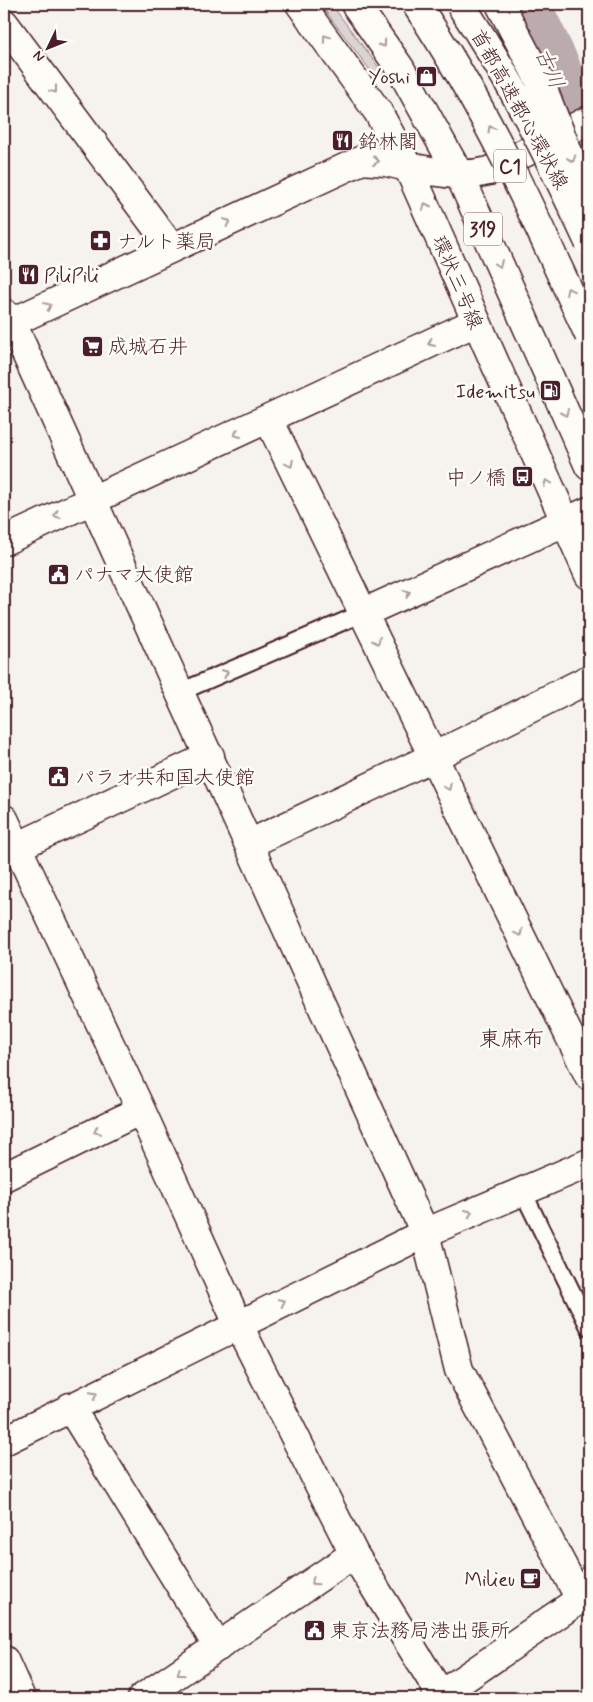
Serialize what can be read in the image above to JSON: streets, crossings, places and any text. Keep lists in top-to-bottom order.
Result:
{
  "streets": {
    "main road": [
      "首都高速都心環状線",
      "C1",
      "319",
      "環状三号線"
    ]
  },
  "districts": ["東麻布"],
  "water": ["古川"],
  "places": {
    "shop": ["Yoshi"],
    "restaurant": ["銘林閣", "PiliPili"],
    "pharmacy": ["ナルト薬局"],
    "supermarket": ["成城石井"],
    "fuel station": ["Idemitsu"],
    "bus stop": ["中ノ橋"],
    "public building": ["パナマ大使館", "パラオ共和国大使館", "東京法務局港出張所"],
    "cafe": ["Milieu"]
  },
  "north": "bottom left"
}
